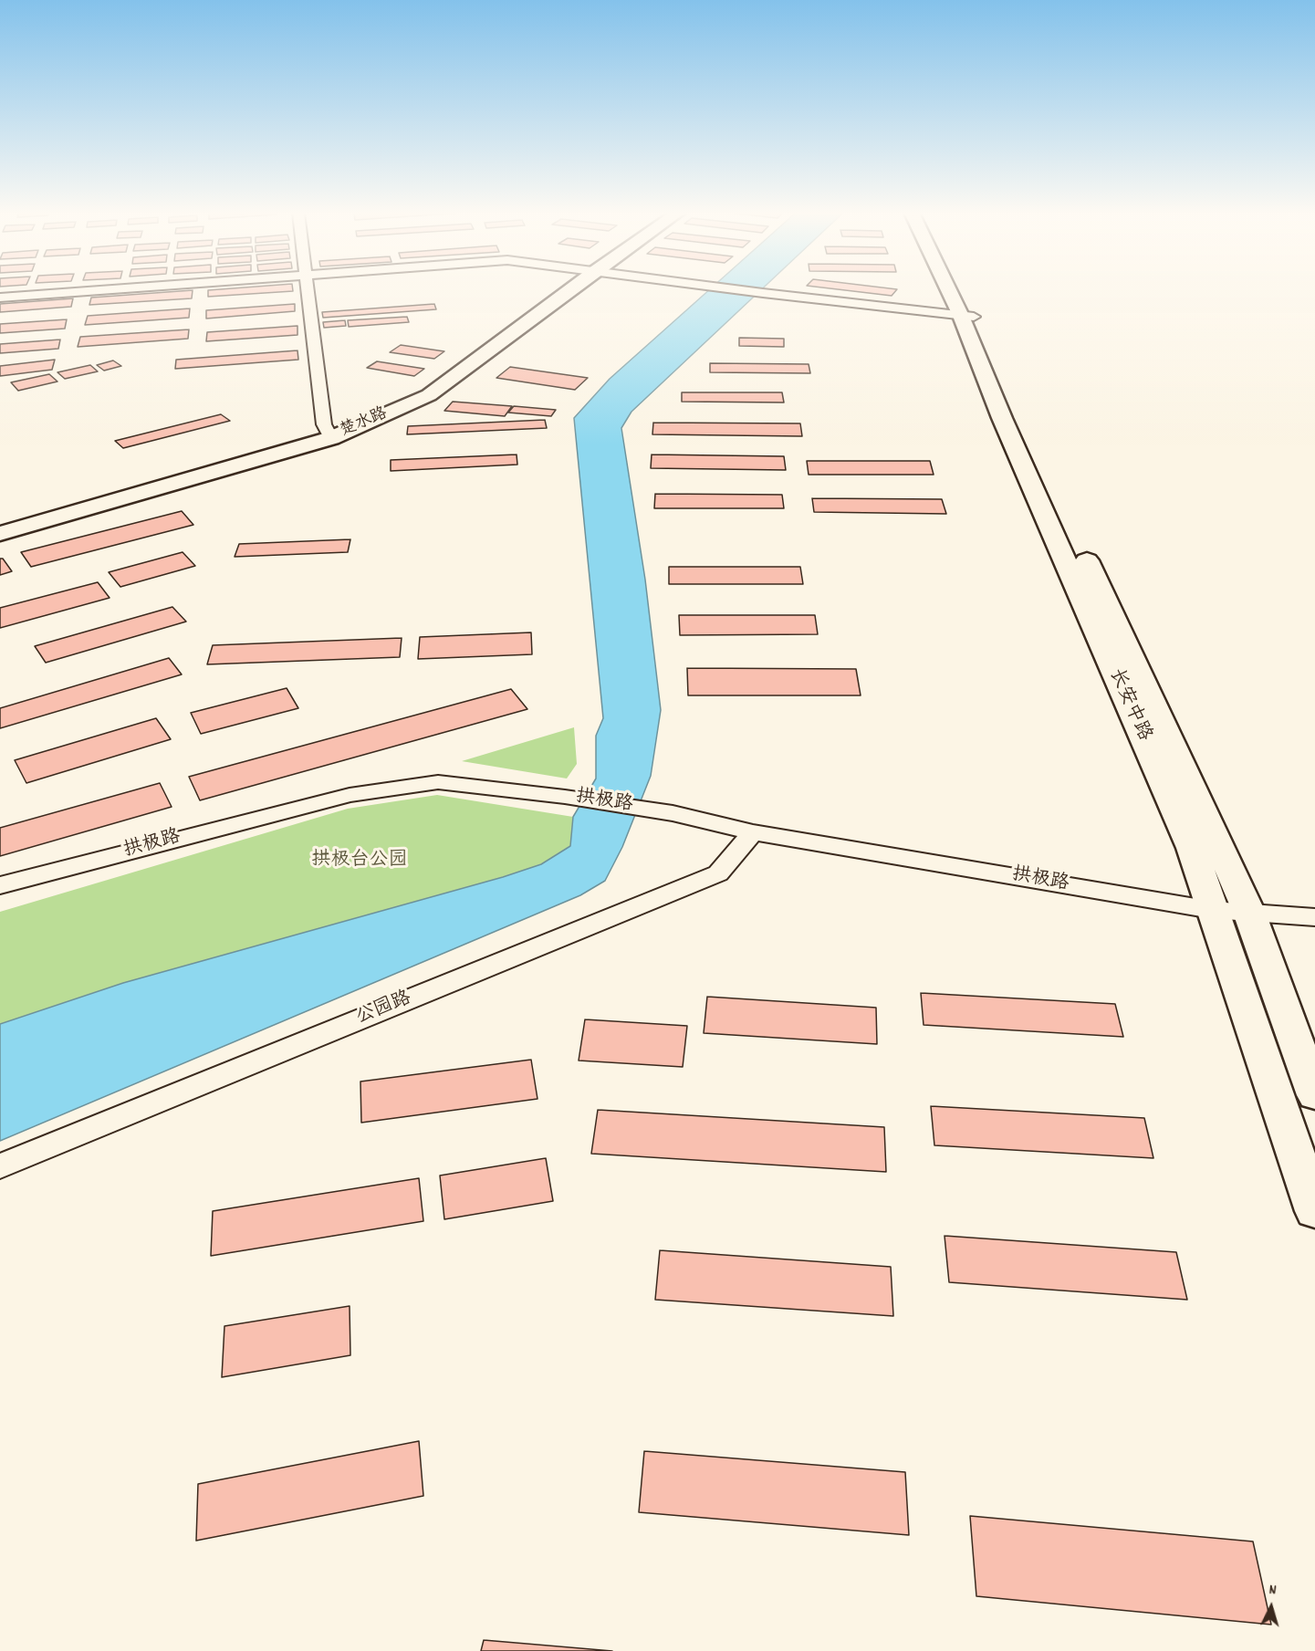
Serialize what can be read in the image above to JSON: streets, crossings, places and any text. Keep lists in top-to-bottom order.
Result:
{
  "streets": {
    "main road": ["楚水路", "长安中路"],
    "street": ["拱极路", "公园路"]
  },
  "crossings": [
    ["长安中路", "拱极路"],
    ["拱极路", "公园路"]
  ],
  "parks": ["拱极台公园"],
  "north": "top"
}
